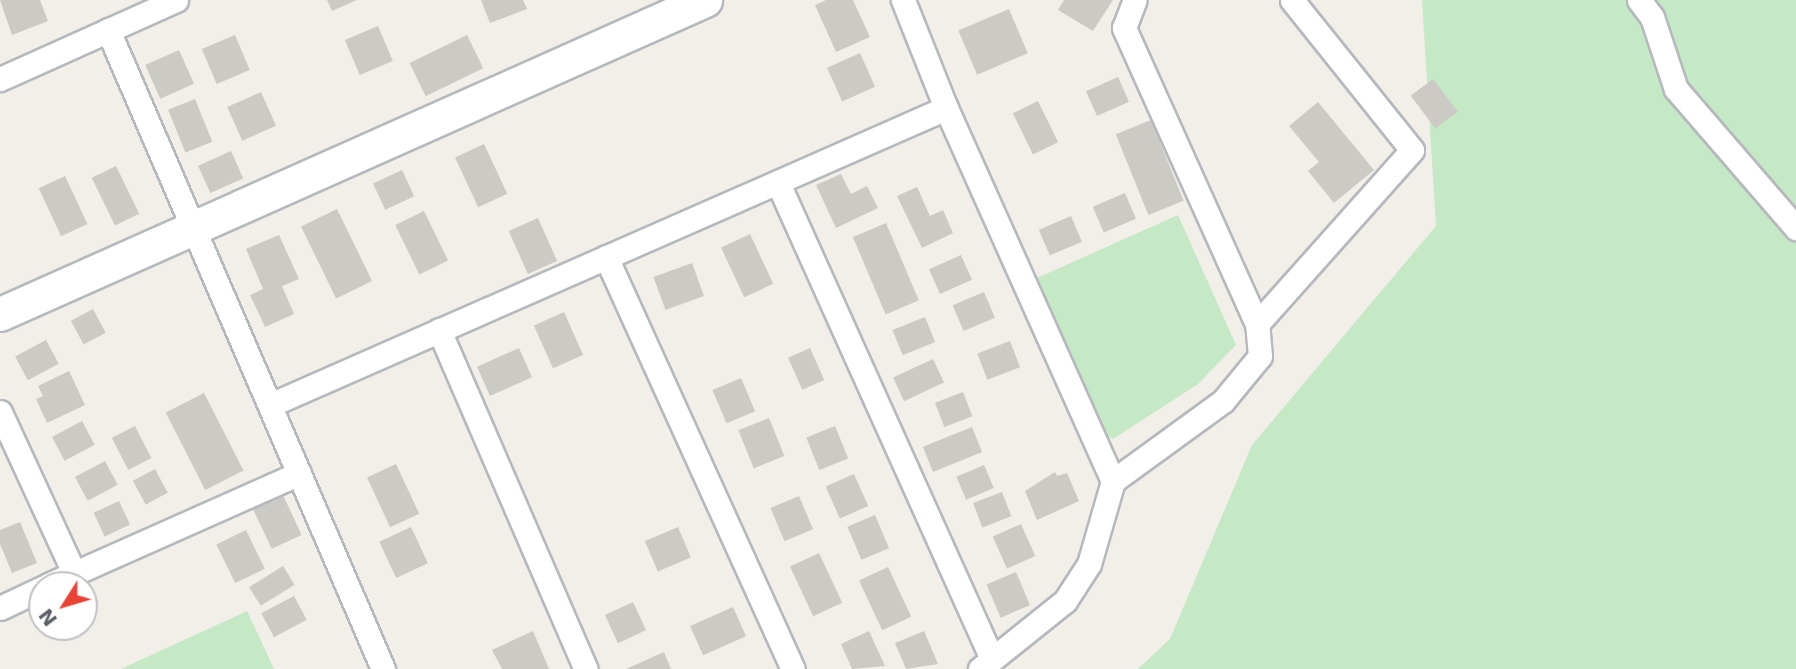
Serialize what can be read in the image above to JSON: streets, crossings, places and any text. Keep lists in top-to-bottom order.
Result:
{
  "north": "bottom left"
}
